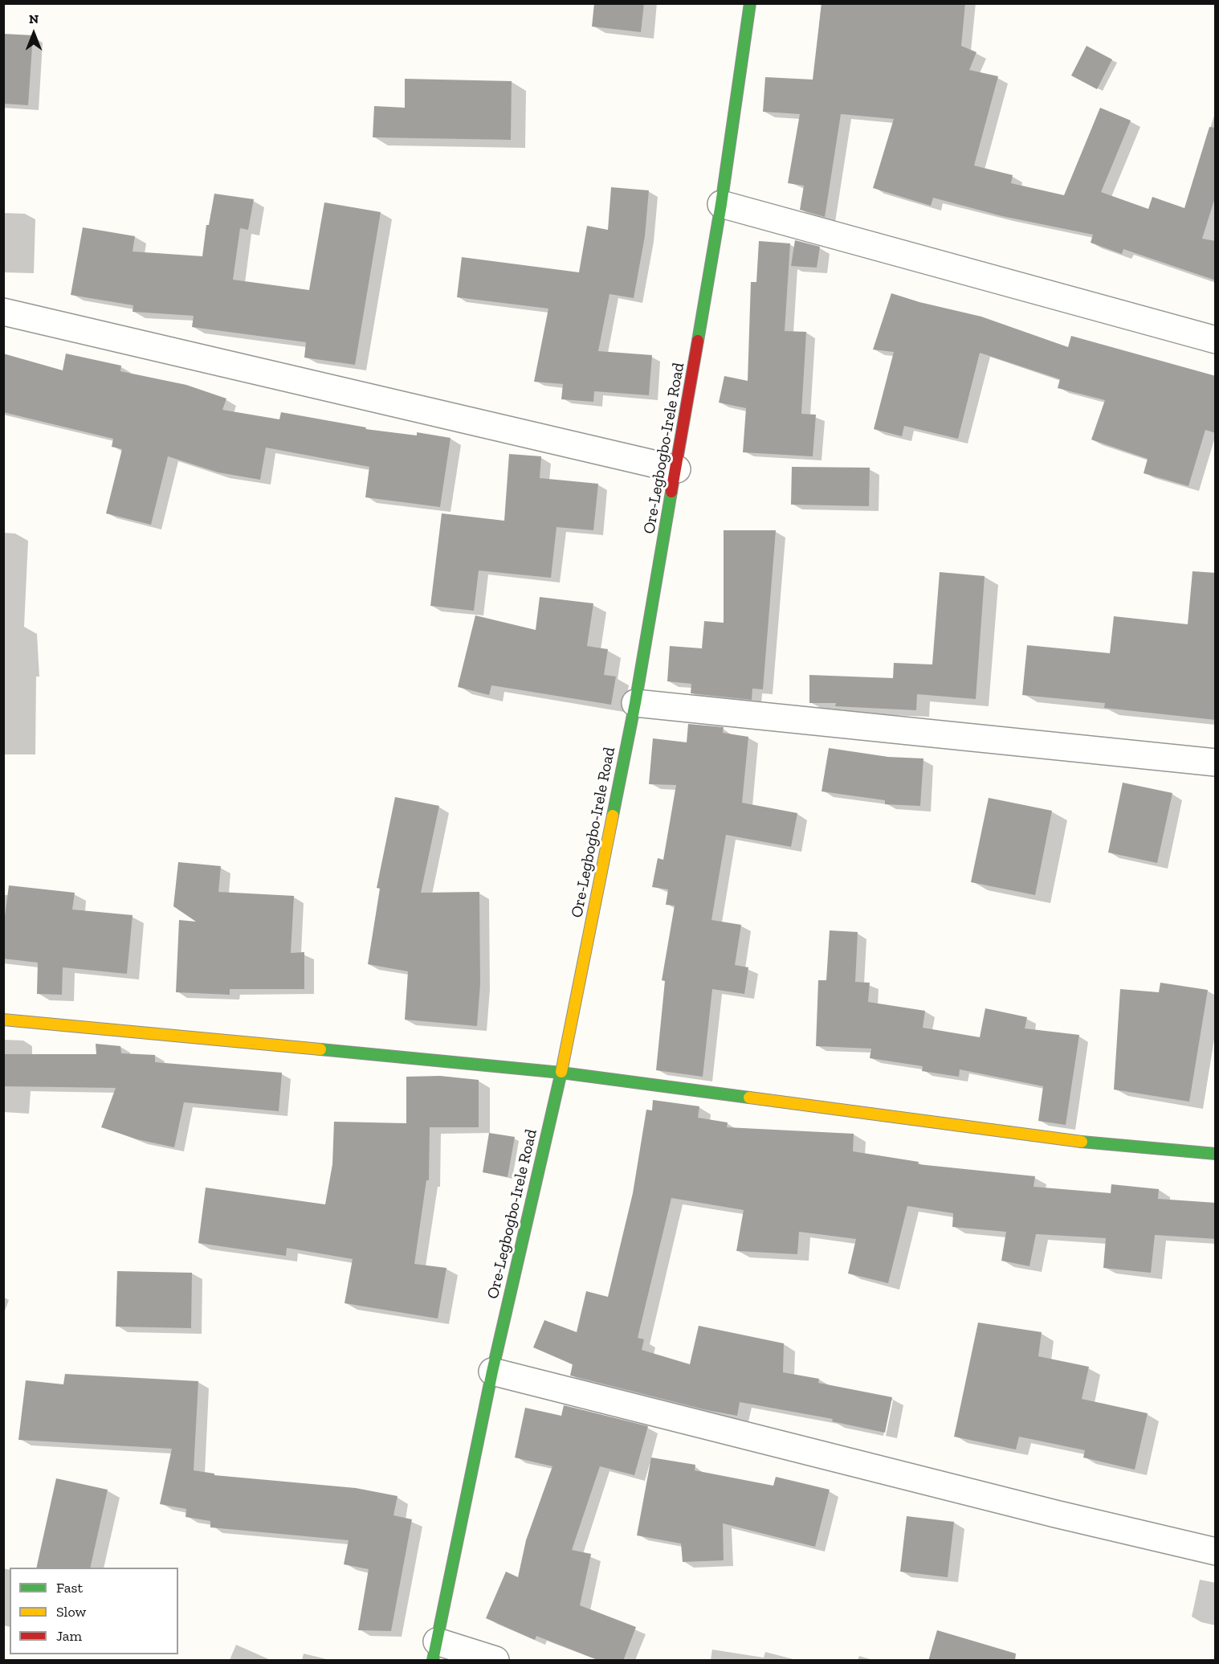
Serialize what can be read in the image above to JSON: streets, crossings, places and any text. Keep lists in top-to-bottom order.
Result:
{
  "streets": {
    "main road": ["Ore-Legbogbo-Irele Road"]
  },
  "legend": ["Fast", "Slow", "Jam"],
  "north": "top"
}
